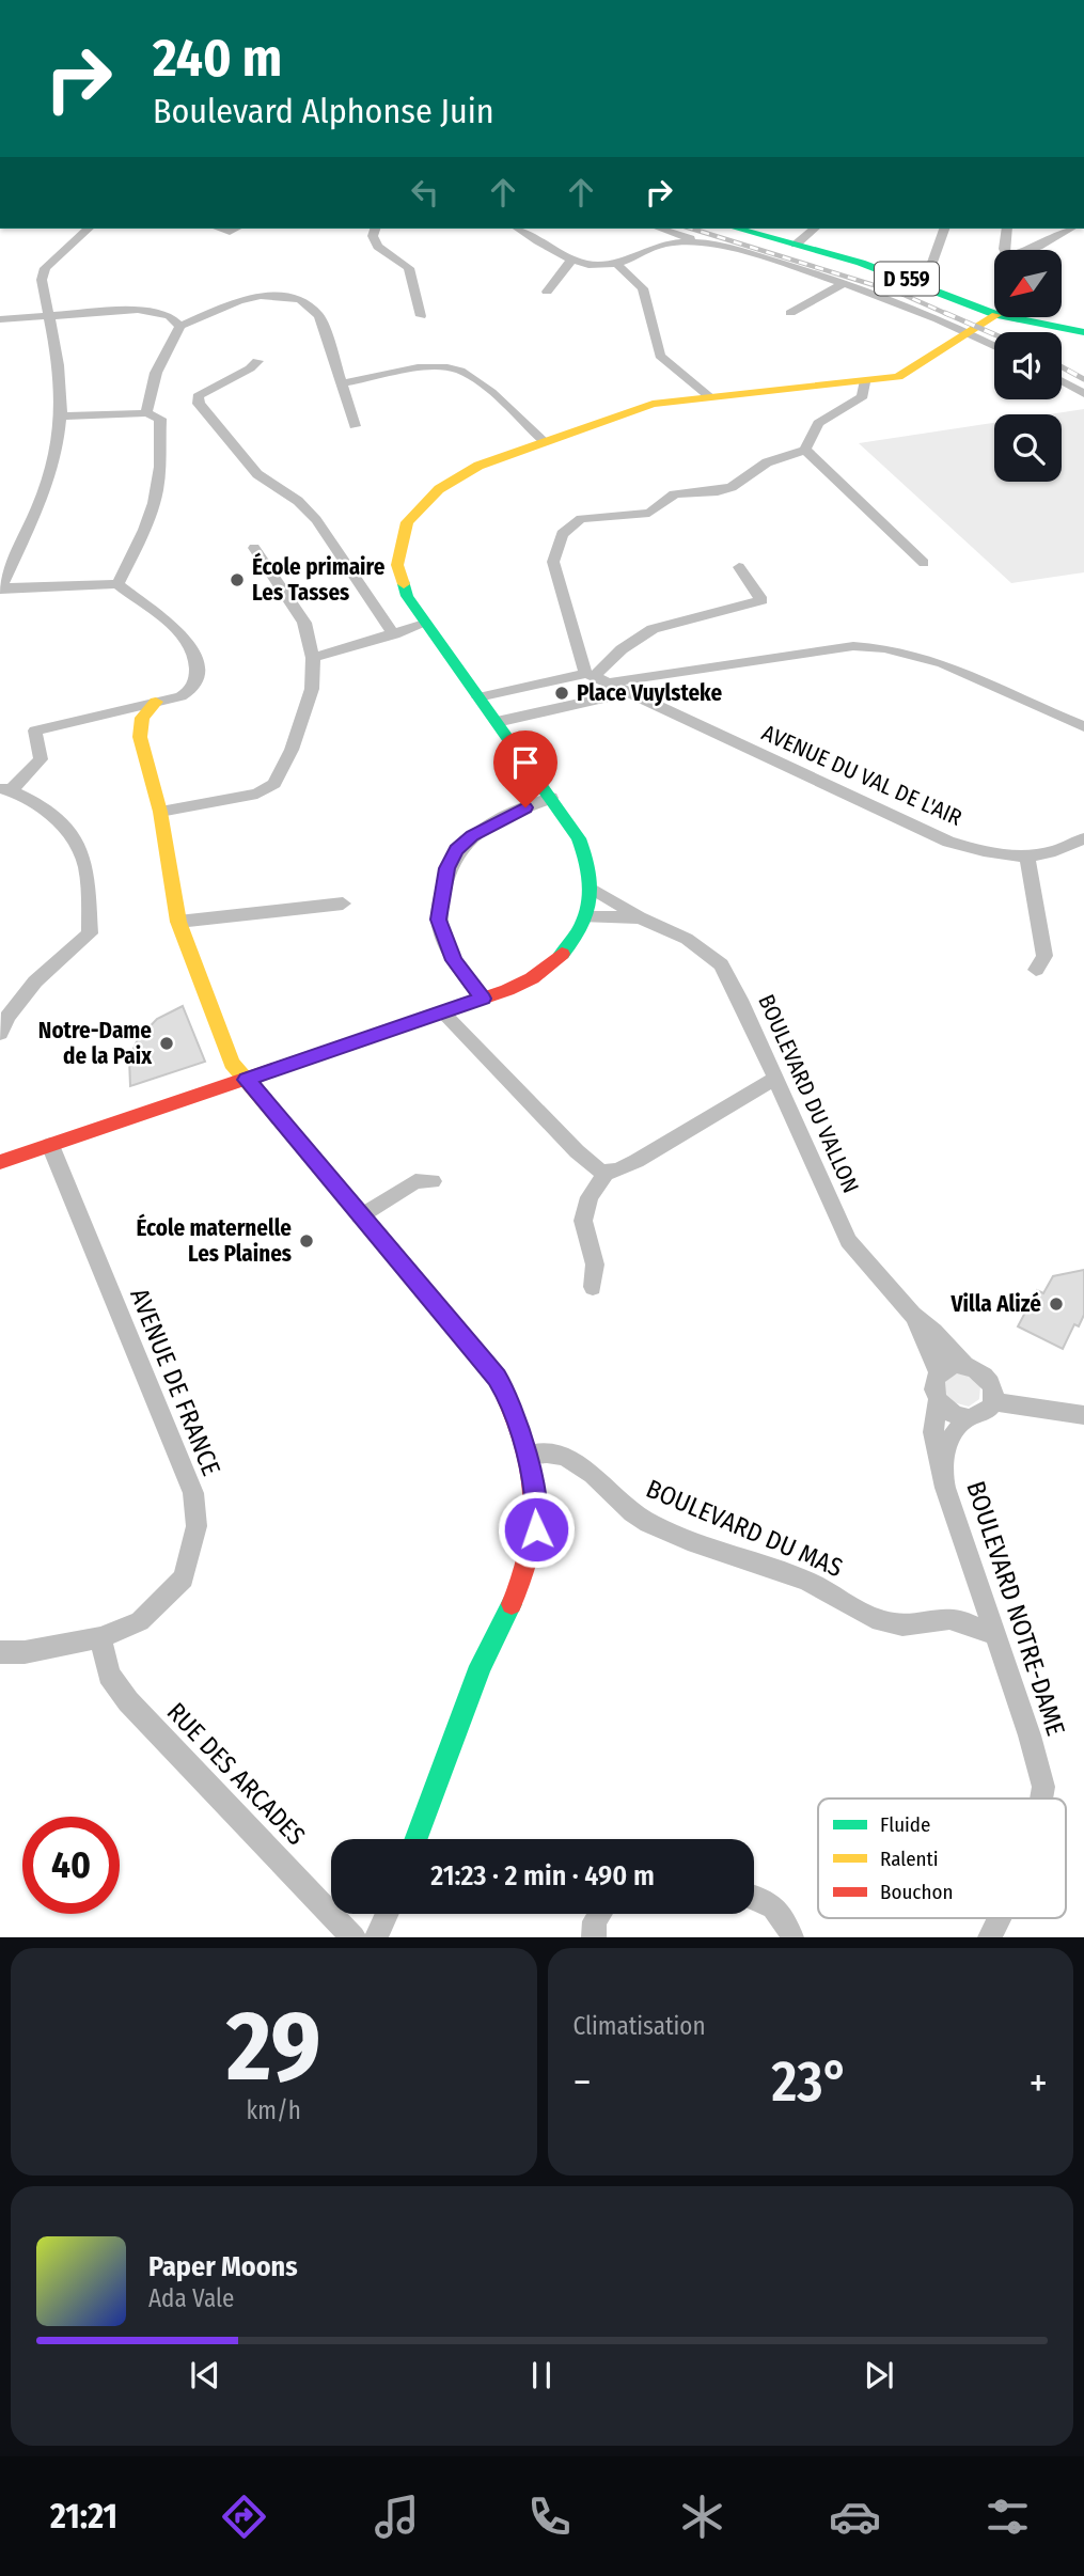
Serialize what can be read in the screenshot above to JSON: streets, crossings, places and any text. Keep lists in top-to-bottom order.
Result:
{
  "streets": {
    "street": [
      "D 559",
      "AVENUE DU VAL DE L'AIR",
      "BOULEVARD DU VALLON",
      "AVENUE DE FRANCE",
      "BOULEVARD DU MAS",
      "BOULEVARD NOTRE-DAME",
      "RUE DES ARCADES"
    ]
  },
  "crossings": [
    ["BOULEVARD DU VALLON", "BOULEVARD NOTRE-DAME"],
    ["AVENUE DE FRANCE", "RUE DES ARCADES"],
    ["BOULEVARD DU MAS", "BOULEVARD NOTRE-DAME"]
  ],
  "places": [
    "École primaire Les Tasses",
    "Place Vuylsteke",
    "Notre-Dame de la Paix",
    "École maternelle Les Plaines",
    "Villa Alizé"
  ],
  "legend": ["Fluide", "Ralenti", "Bouchon"],
  "north": "bottom left",
  "page": {
    "turn": ["240 m", "Boulevard Alphonse Juin"],
    "limit": "40",
    "trip": "21:23 · 2 min · 490 m",
    "tile": [
      ["29", "km/h"],
      "Climatisation"
    ],
    "heat": ["−", "23°", "+"],
    "song": ["Paper Moons", "Ada Vale"],
    "tabs": "21:21"
  }
}
